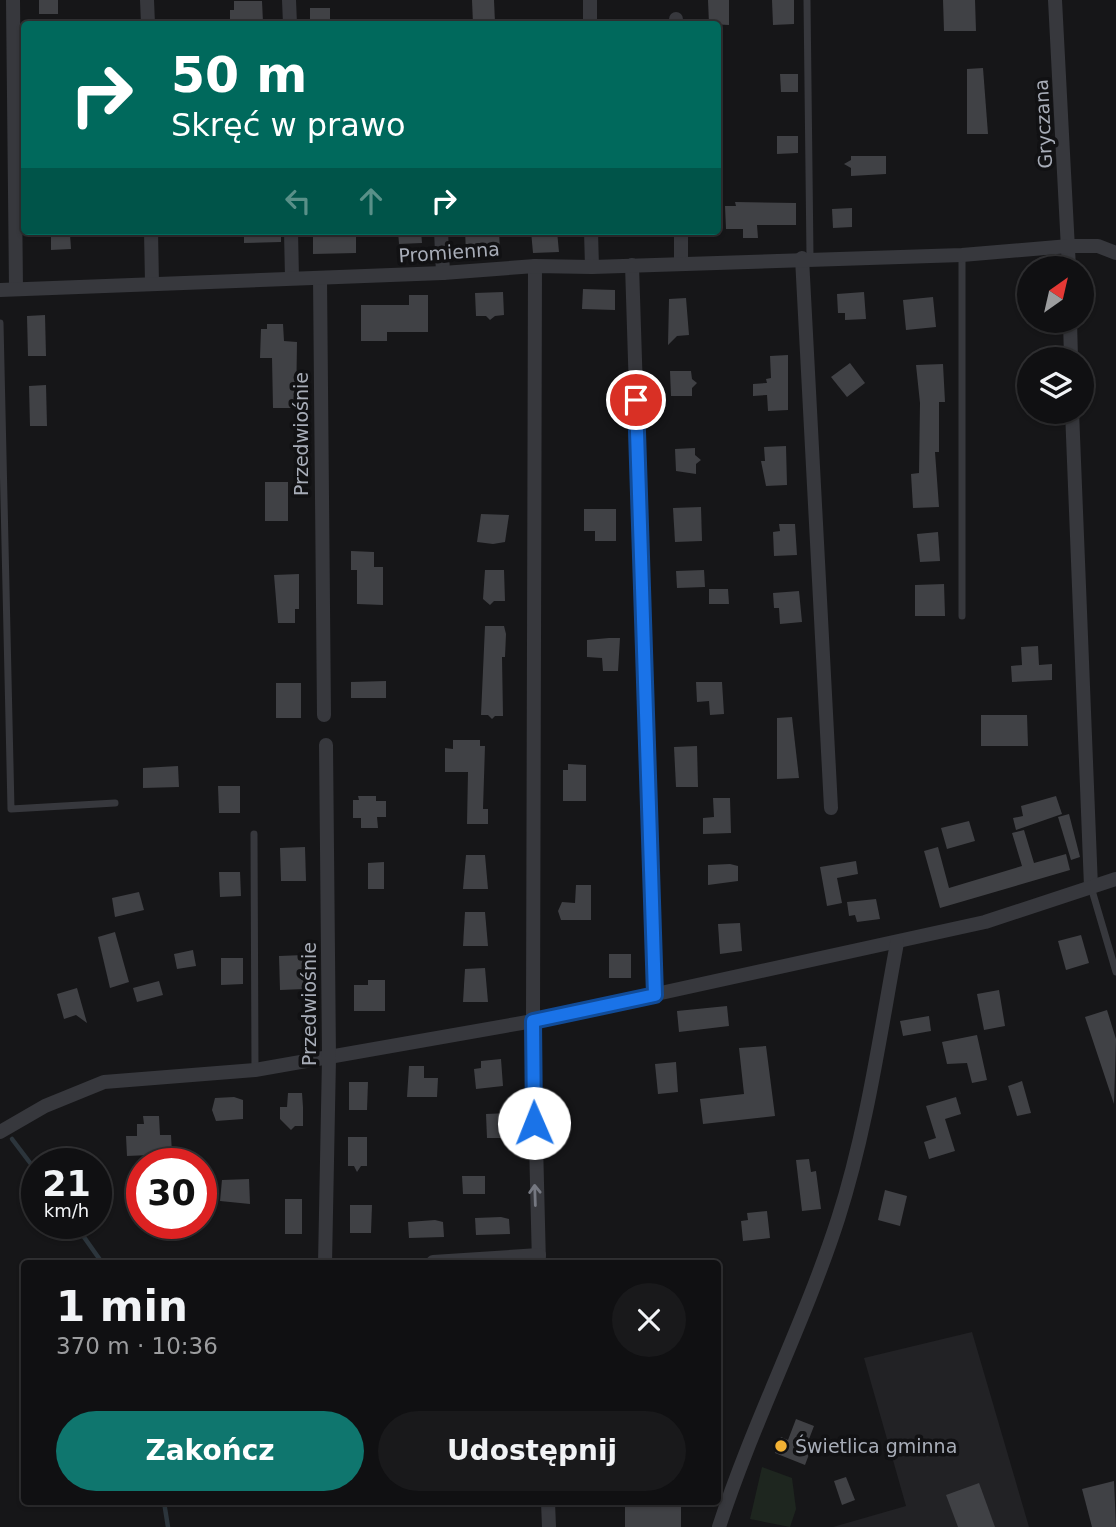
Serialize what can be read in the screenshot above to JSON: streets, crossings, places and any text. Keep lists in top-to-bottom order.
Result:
{
  "streets": {
    "street": ["Gryczana", "Promienna", "Przedwiośnie"]
  },
  "crossings": [
    ["Gryczana", "Promienna"],
    ["Promienna", "Przedwiośnie"]
  ],
  "places": ["Świetlica gminna"],
  "north": "top right",
  "page": {
    "turn": ["50 m", "Skręć w prawo"],
    "speed": "21 km/h",
    "limit": "30",
    "heading": ["1 min", "370 m · 10:36"],
    "buttons": ["Zakończ", "Udostępnij"]
  }
}
